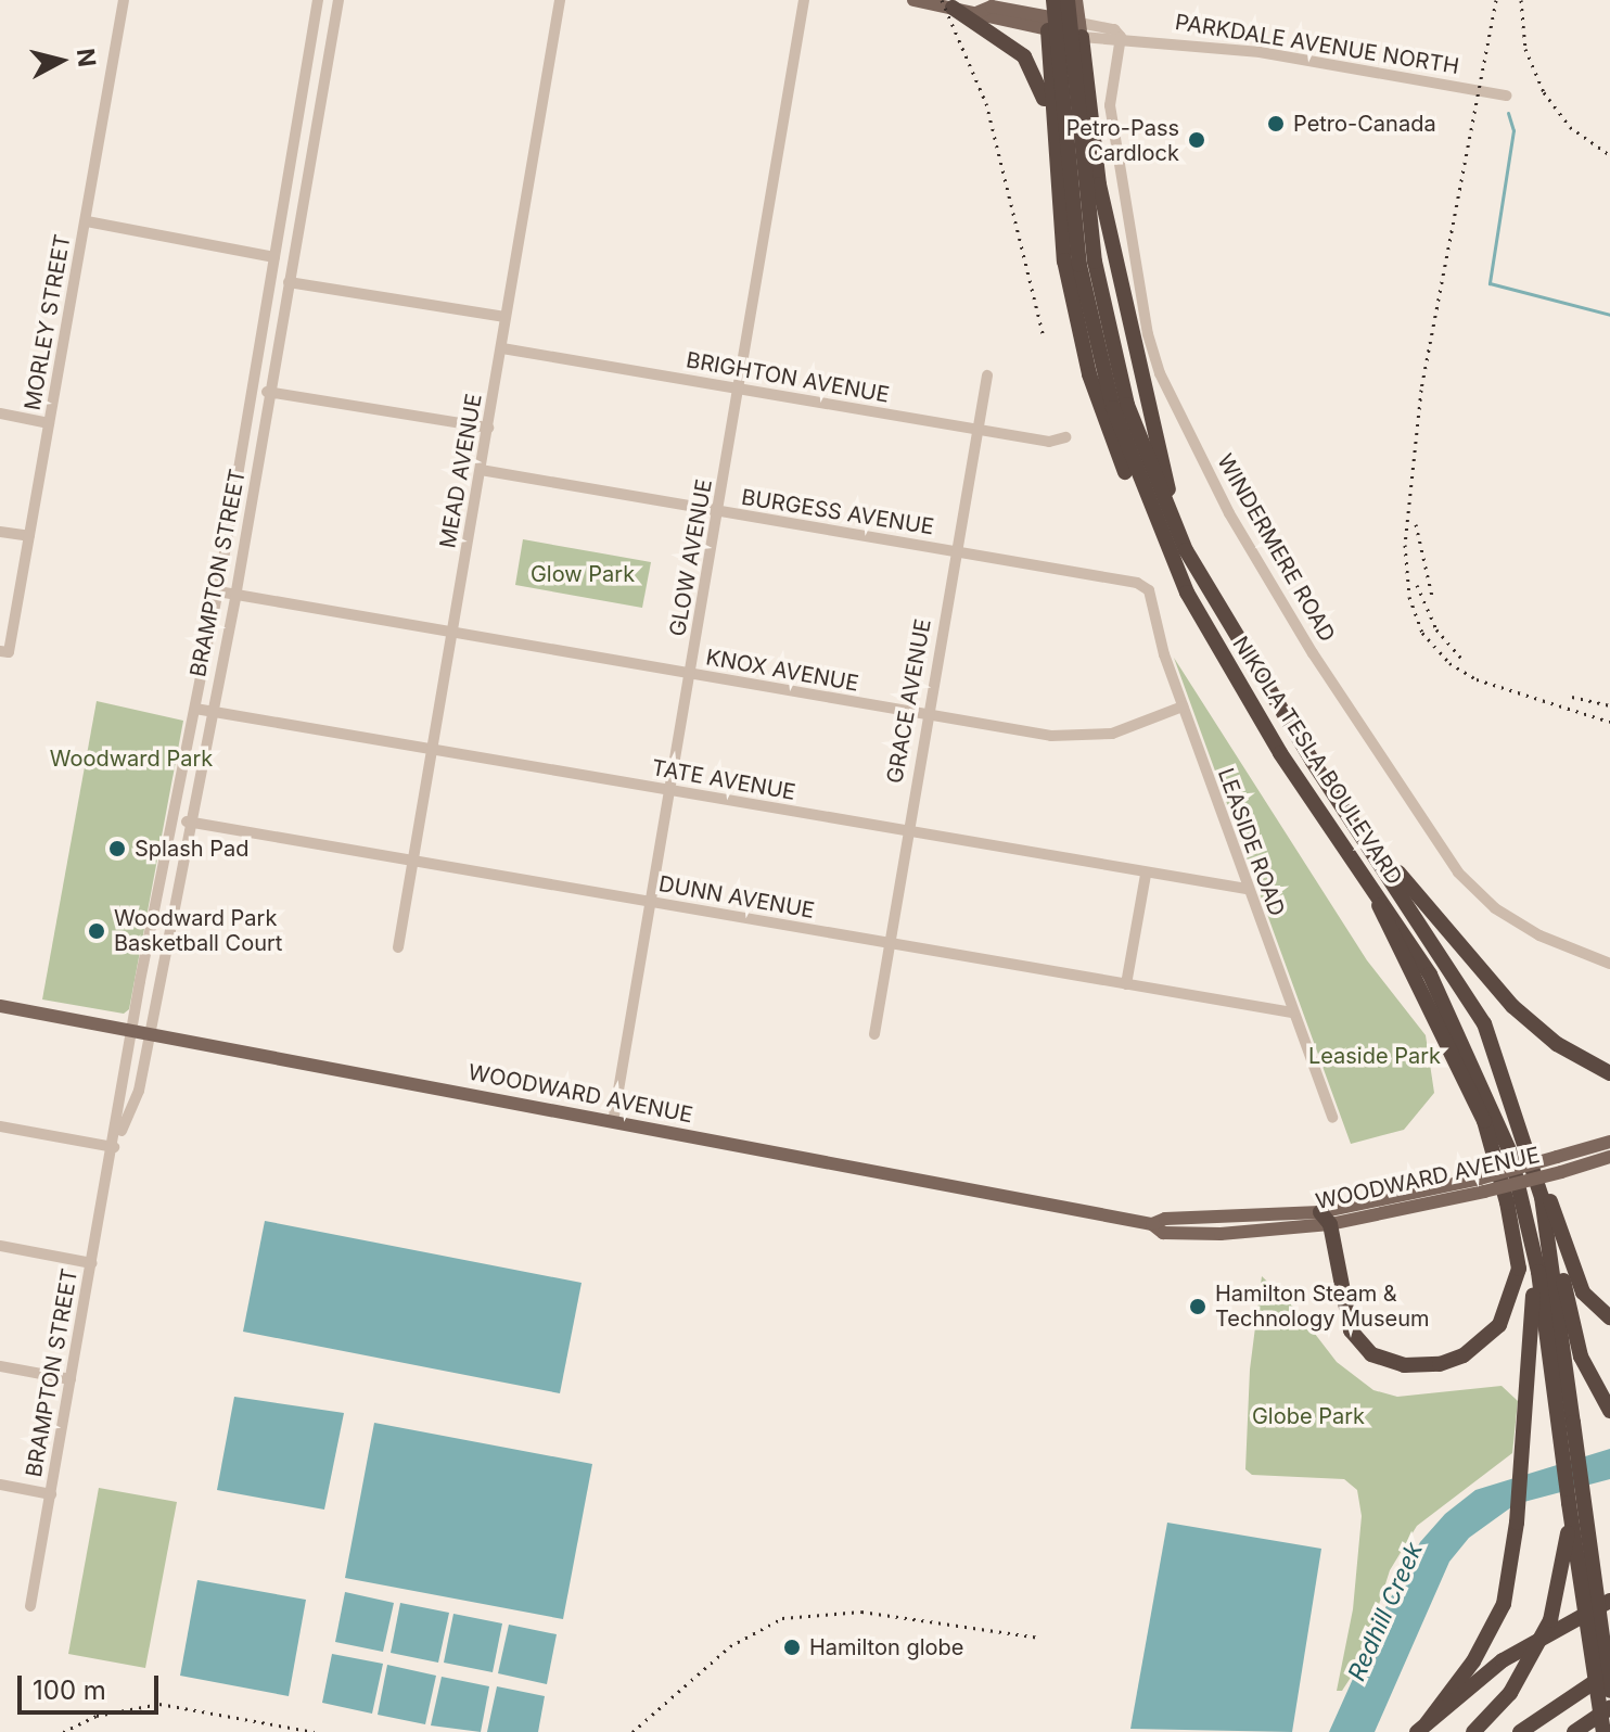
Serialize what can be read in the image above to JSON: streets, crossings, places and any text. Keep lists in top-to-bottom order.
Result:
{
  "streets": {
    "highway": ["NIKOLA TESLA BOULEVARD"],
    "main road": ["PARKDALE AVENUE NORTH", "WOODWARD AVENUE"],
    "street": [
      "MORLEY STREET",
      "BRIGHTON AVENUE",
      "MEAD AVENUE",
      "BURGESS AVENUE",
      "WINDERMERE ROAD",
      "GLOW AVENUE",
      "BRAMPTON STREET",
      "KNOX AVENUE",
      "GRACE AVENUE",
      "TATE AVENUE",
      "LEASIDE ROAD",
      "DUNN AVENUE"
    ]
  },
  "crossings": [
    ["PARKDALE AVENUE NORTH", "WINDERMERE ROAD"],
    ["BRIGHTON AVENUE", "MEAD AVENUE"],
    ["BRIGHTON AVENUE", "GLOW AVENUE"],
    ["BRIGHTON AVENUE", "GRACE AVENUE"],
    ["MEAD AVENUE", "BURGESS AVENUE"],
    ["MEAD AVENUE", "KNOX AVENUE"],
    ["MEAD AVENUE", "TATE AVENUE"],
    ["MEAD AVENUE", "DUNN AVENUE"],
    ["BURGESS AVENUE", "GLOW AVENUE"],
    ["BURGESS AVENUE", "GRACE AVENUE"],
    ["BURGESS AVENUE", "LEASIDE ROAD"],
    ["GLOW AVENUE", "KNOX AVENUE"],
    ["GLOW AVENUE", "TATE AVENUE"],
    ["GLOW AVENUE", "DUNN AVENUE"],
    ["GLOW AVENUE", "WOODWARD AVENUE"],
    ["BRAMPTON STREET", "KNOX AVENUE"],
    ["BRAMPTON STREET", "TATE AVENUE"],
    ["BRAMPTON STREET", "DUNN AVENUE"],
    ["BRAMPTON STREET", "WOODWARD AVENUE"],
    ["KNOX AVENUE", "GRACE AVENUE"],
    ["KNOX AVENUE", "LEASIDE ROAD"],
    ["GRACE AVENUE", "TATE AVENUE"],
    ["GRACE AVENUE", "DUNN AVENUE"],
    ["TATE AVENUE", "LEASIDE ROAD"],
    ["LEASIDE ROAD", "DUNN AVENUE"]
  ],
  "water": ["Redhill Creek"],
  "parks": [
    "Glow Park",
    "Woodward Park",
    "Leaside Park",
    "Globe Park"
  ],
  "places": [
    "Petro-Canada",
    "Petro-Pass Cardlock",
    "Splash Pad",
    "Woodward Park Basketball Court",
    "Hamilton Steam & Technology Museum",
    "Hamilton globe"
  ],
  "scale_bar": "100 m",
  "north": "right"
}
